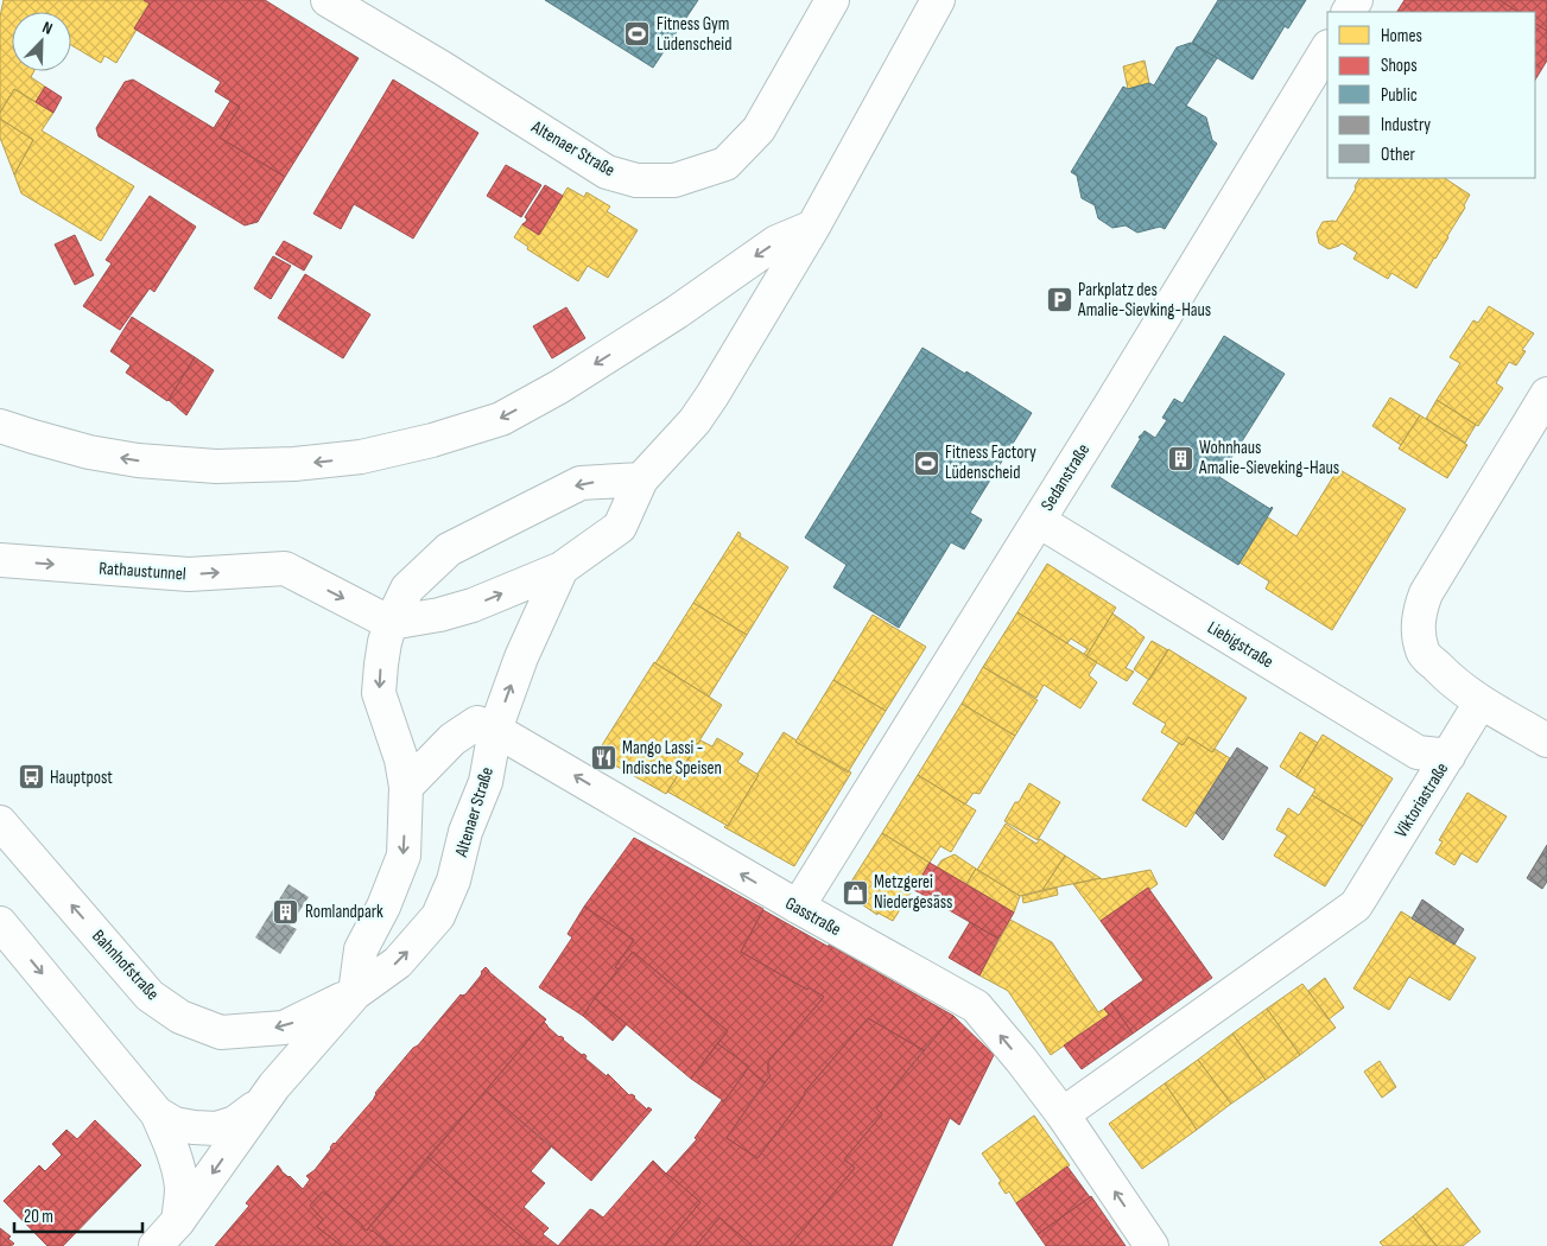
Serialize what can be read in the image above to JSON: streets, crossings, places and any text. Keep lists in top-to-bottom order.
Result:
{
  "streets": {
    "main road": [
      "Altenaer Straße",
      "Sedanstraße",
      "Rathaustunnel",
      "Liebigstraße",
      "Viktoriastraße",
      "Gasstraße",
      "Bahnhofstraße"
    ]
  },
  "crossings": [
    ["Altenaer Straße", "Gasstraße"],
    ["Altenaer Straße", "Bahnhofstraße"],
    ["Sedanstraße", "Liebigstraße"],
    ["Sedanstraße", "Gasstraße"],
    ["Liebigstraße", "Viktoriastraße"],
    ["Viktoriastraße", "Gasstraße"]
  ],
  "one_way": ["Rathaustunnel", "Gasstraße"],
  "places": {
    "sports": ["Fitness Gym Lüdenscheid", "Fitness Factory Lüdenscheid"],
    "parking": ["Parkplatz des Amalie-Sievking-Haus"],
    "building": ["Wohnhaus Amalie-Sieveking-Haus", "Romlandpark"],
    "restaurant": ["Mango Lassi - Indische Speisen"],
    "bus stop": ["Hauptpost"],
    "shop": ["Metzgerei Niedergesäss"]
  },
  "legend": [
    "Homes",
    "Shops",
    "Public",
    "Industry",
    "Other"
  ],
  "scale_bar": "20 m",
  "north": "top right"
}
